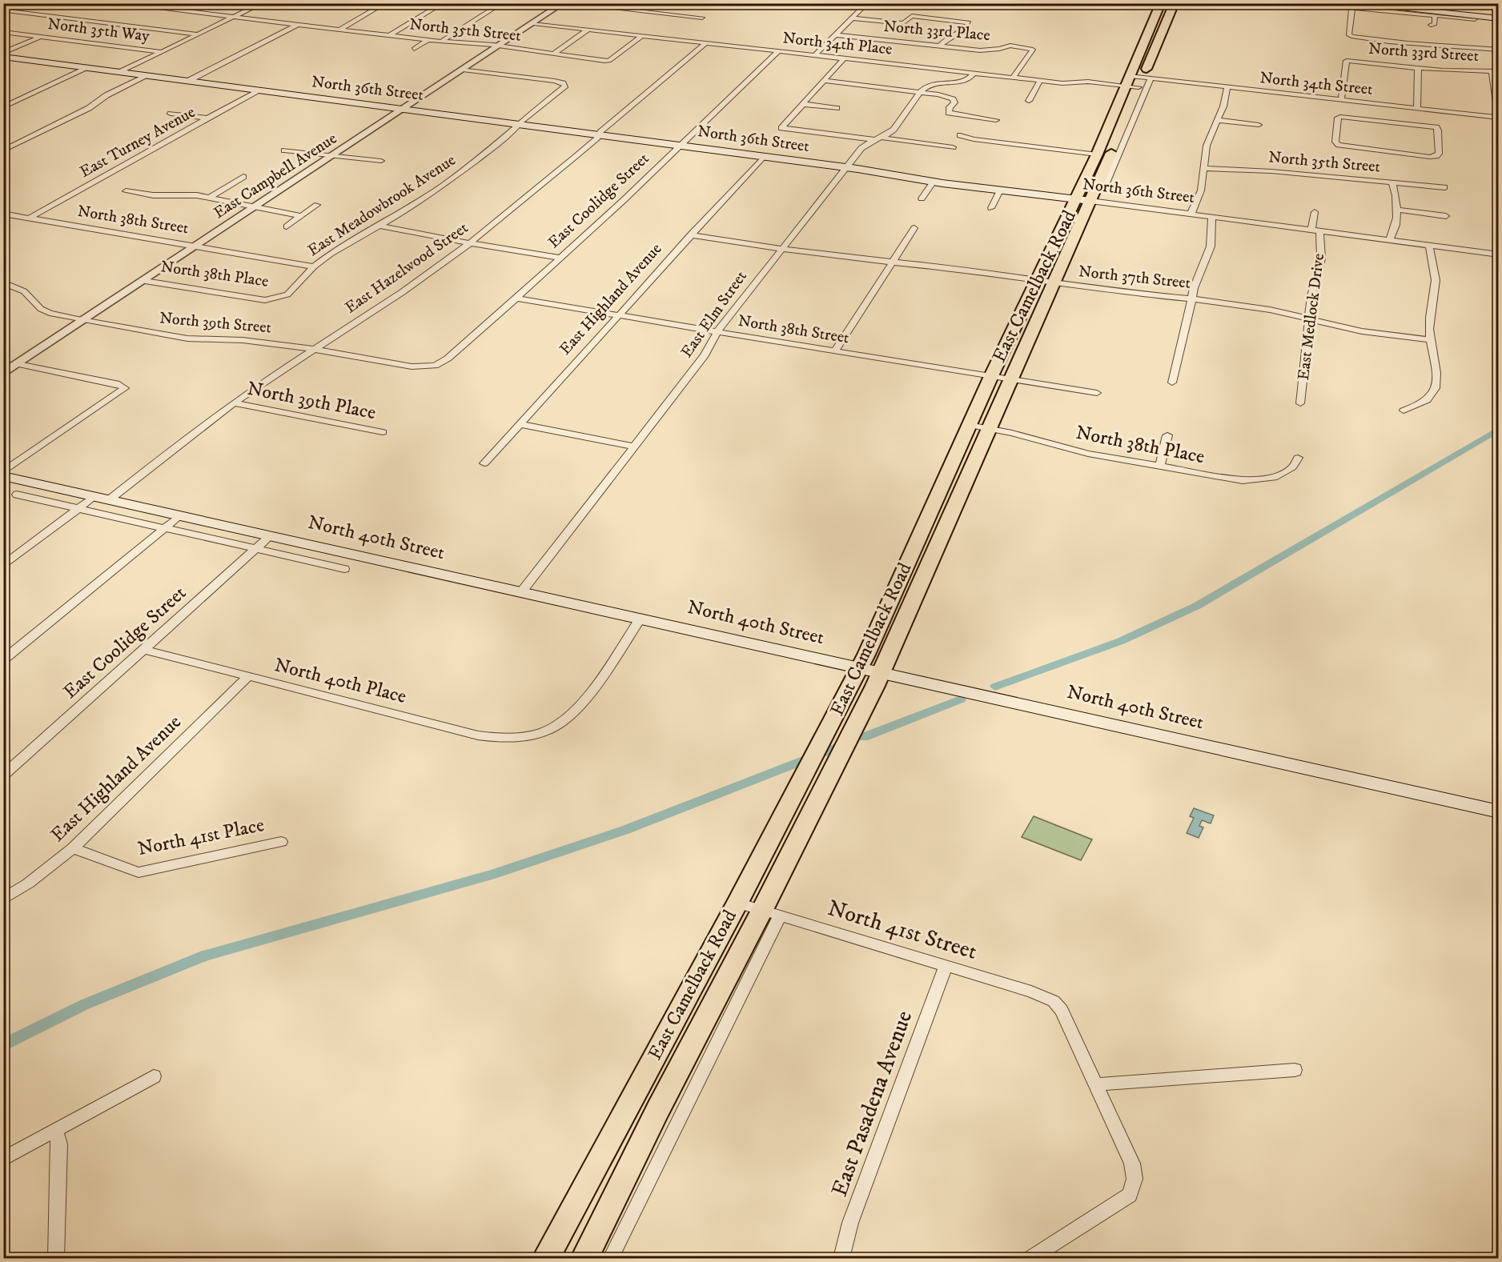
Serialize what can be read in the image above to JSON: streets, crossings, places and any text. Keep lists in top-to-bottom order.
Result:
{
  "streets": {
    "main road": ["North 36th Street", "East Camelback Road", "North 40th Street"],
    "street": [
      "North 35th Way",
      "North 35th Street",
      "North 33rd Place",
      "North 34th Place",
      "North 33rd Street",
      "North 34th Street",
      "East Turney Avenue",
      "East Campbell Avenue",
      "East Coolidge Street",
      "East Meadowbrook Avenue",
      "North 38th Street",
      "East Hazelwood Street",
      "North 38th Place",
      "North 37th Street",
      "East Highland Avenue",
      "East Elm Street",
      "East Medlock Drive",
      "North 39th Street",
      "North 39th Place",
      "North 40th Place",
      "North 41st Place",
      "North 41st Street",
      "East Pasadena Avenue"
    ]
  },
  "crossings": [
    ["North 35th Street", "North 34th Place"],
    ["North 35th Street", "East Campbell Avenue"],
    ["North 33rd Place", "North 34th Place"],
    ["North 34th Place", "East Campbell Avenue"],
    ["North 34th Place", "East Coolidge Street"],
    ["North 34th Place", "East Hazelwood Street"],
    ["North 34th Place", "East Camelback Road"],
    ["North 33rd Street", "North 34th Street"],
    ["North 34th Street", "East Camelback Road"],
    ["North 36th Street", "East Turney Avenue"],
    ["North 36th Street", "East Campbell Avenue"],
    ["North 36th Street", "East Coolidge Street"],
    ["North 36th Street", "East Meadowbrook Avenue"],
    ["North 36th Street", "East Hazelwood Street"],
    ["North 36th Street", "East Camelback Road"],
    ["North 36th Street", "East Highland Avenue"],
    ["North 36th Street", "East Elm Street"],
    ["North 36th Street", "East Medlock Drive"],
    ["East Turney Avenue", "North 38th Street"],
    ["East Campbell Avenue", "East Meadowbrook Avenue"],
    ["East Campbell Avenue", "North 38th Street"],
    ["East Campbell Avenue", "North 38th Place"],
    ["East Campbell Avenue", "North 39th Street"],
    ["East Coolidge Street", "North 38th Street"],
    ["East Coolidge Street", "North 39th Street"],
    ["East Coolidge Street", "North 40th Street"],
    ["East Coolidge Street", "North 40th Place"],
    ["East Meadowbrook Avenue", "North 38th Street"],
    ["East Meadowbrook Avenue", "North 38th Place"],
    ["North 38th Street", "East Camelback Road"],
    ["North 38th Street", "East Highland Avenue"],
    ["North 38th Street", "East Elm Street"],
    ["East Hazelwood Street", "North 39th Street"],
    ["East Hazelwood Street", "North 39th Place"],
    ["East Hazelwood Street", "North 40th Street"],
    ["North 38th Place", "East Camelback Road"],
    ["North 37th Street", "East Camelback Road"],
    ["North 37th Street", "East Highland Avenue"],
    ["North 37th Street", "East Elm Street"],
    ["North 37th Street", "East Medlock Drive"],
    ["East Camelback Road", "North 40th Street"],
    ["East Camelback Road", "North 41st Street"],
    ["East Highland Avenue", "North 40th Place"],
    ["East Highland Avenue", "North 41st Place"],
    ["East Elm Street", "North 40th Street"],
    ["North 40th Street", "North 40th Place"],
    ["North 41st Street", "East Pasadena Avenue"]
  ]
}
